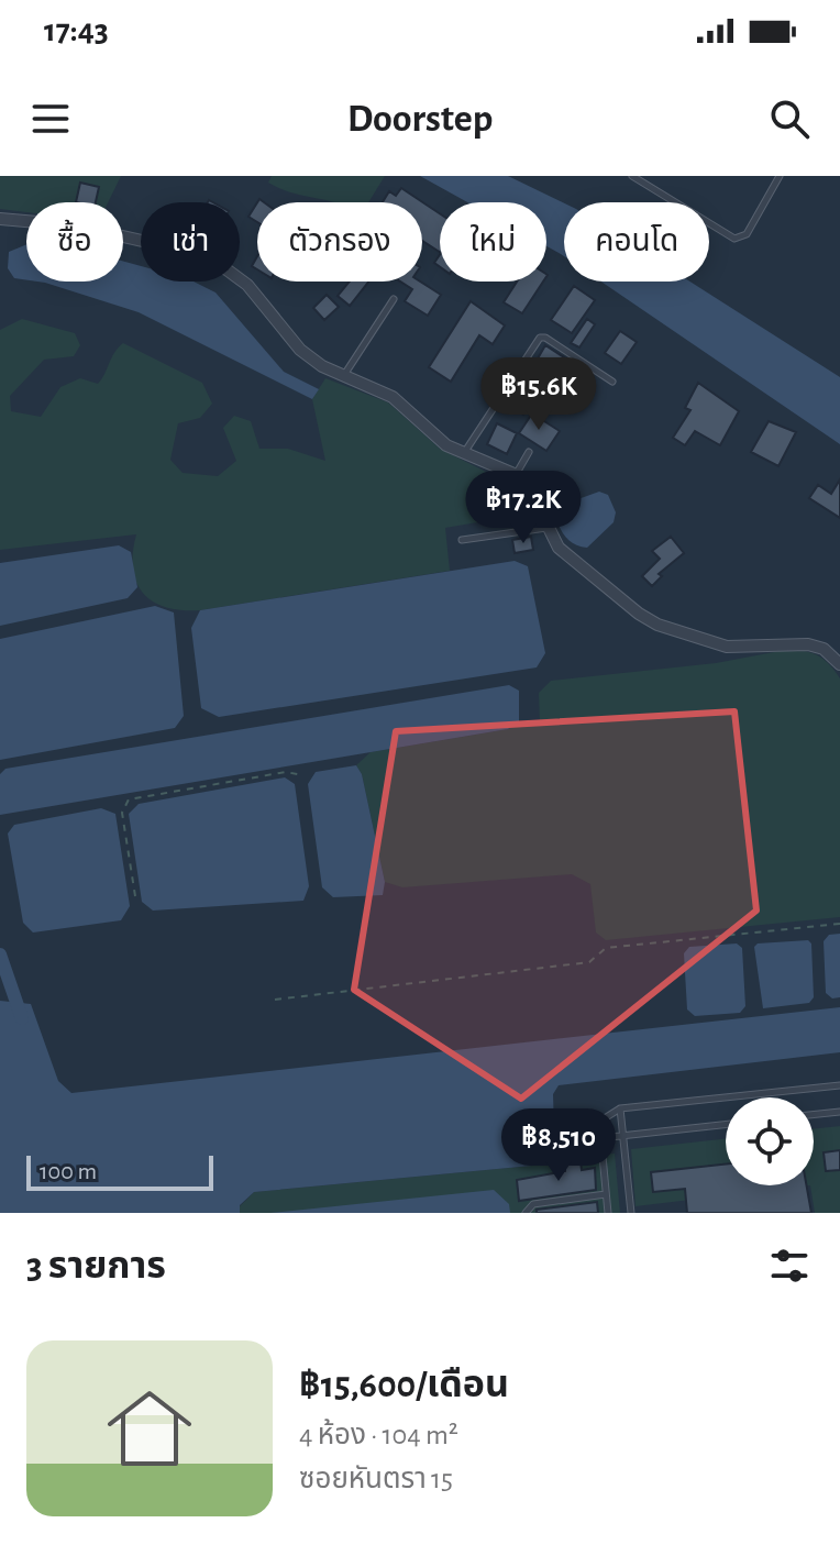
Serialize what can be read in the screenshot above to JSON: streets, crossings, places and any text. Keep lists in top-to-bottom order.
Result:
{
  "scale_bar": "100 m",
  "page": {
    "status": "17:43",
    "header": "Doorstep",
    "chip": [
      "ซื้อ",
      "เช่า",
      "ตัวกรอง",
      "ใหม่",
      "คอนโด"
    ],
    "price": ["฿15.6K", "฿17.2K", "฿8,510"],
    "scale": "100 m",
    "heading": "3 รายการ",
    "list": [
      {
        "name": "฿15,600/เดือน",
        "note": "4 ห้อง · 104 m² · ซอยหันตรา 15"
      }
    ]
  }
}
